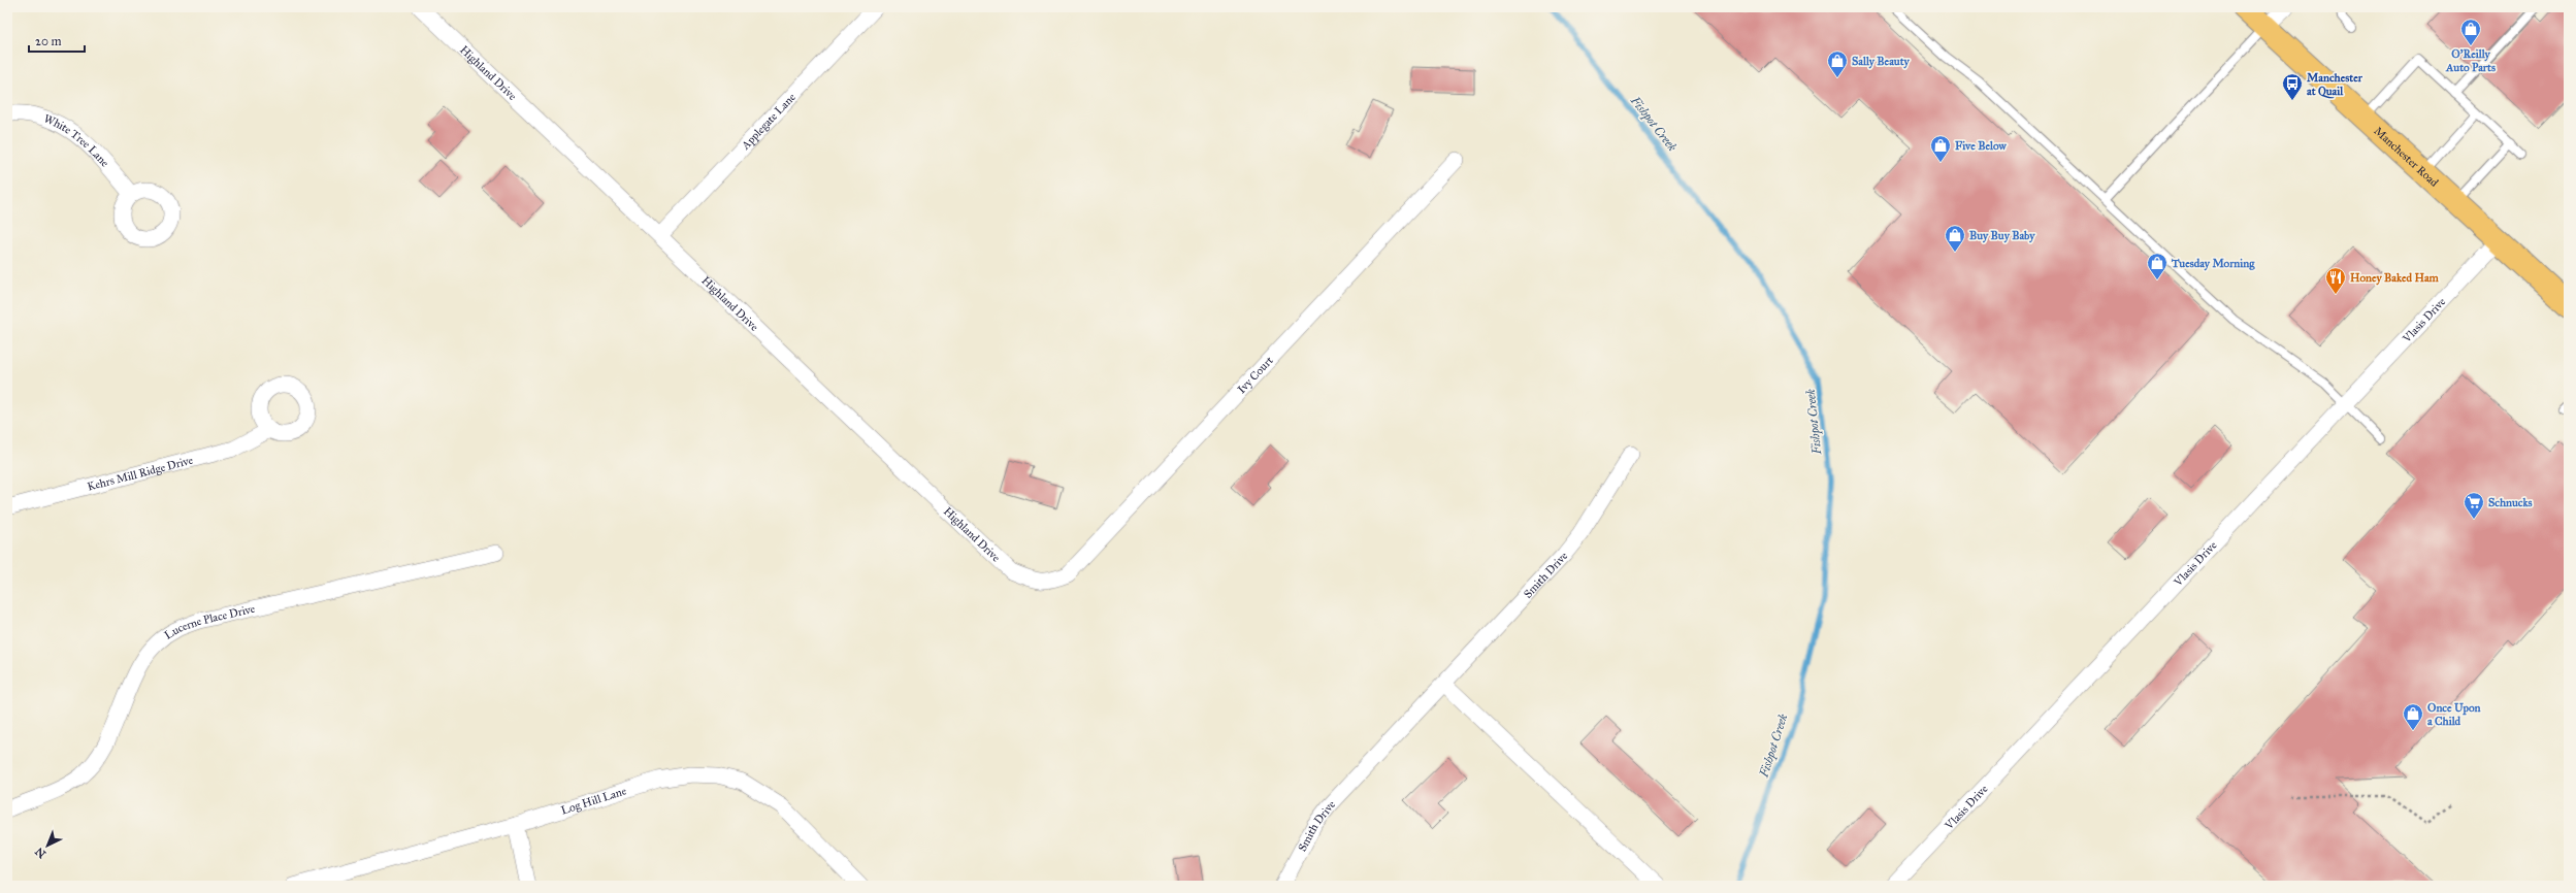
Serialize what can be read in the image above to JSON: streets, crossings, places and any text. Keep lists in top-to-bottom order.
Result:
{
  "streets": {
    "highway": ["Manchester Road"],
    "street": [
      "Highland Drive",
      "Applegate Lane",
      "White Tree Lane",
      "Vlasis Drive",
      "Ivy Court",
      "Kehrs Mill Ridge Drive",
      "Smith Drive",
      "Lucerne Place Drive",
      "Log Hill Lane"
    ]
  },
  "crossings": [
    ["Highland Drive", "Applegate Lane"],
    ["Highland Drive", "Ivy Court"],
    ["Manchester Road", "Vlasis Drive"]
  ],
  "water": ["Fishpot Creek"],
  "places": {
    "shop": [
      "O'Reilly Auto Parts",
      "Sally Beauty",
      "Five Below",
      "Buy Buy Baby",
      "Tuesday Morning",
      "Once Upon a Child"
    ],
    "bus stop": ["Manchester at Quail"],
    "restaurant": ["Honey Baked Ham"],
    "supermarket": ["Schnucks"]
  },
  "scale_bar": "20 m",
  "north": "bottom left"
}
